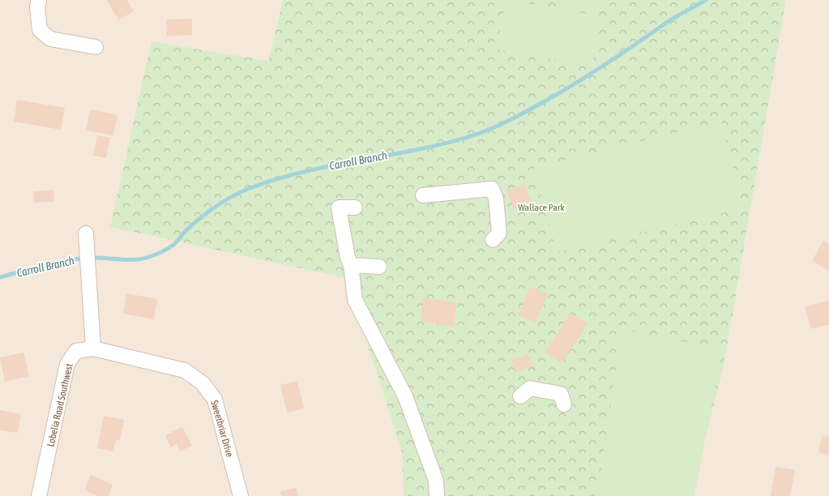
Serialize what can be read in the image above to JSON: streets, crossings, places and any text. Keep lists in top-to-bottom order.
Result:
{
  "streets": {
    "street": ["Lobelia Road Southwest", "Sweetbriar Drive"]
  },
  "crossings": [
    ["Lobelia Road Southwest", "Sweetbriar Drive"]
  ],
  "water": ["Carroll Branch"],
  "parks": ["Wallace Park"]
}
